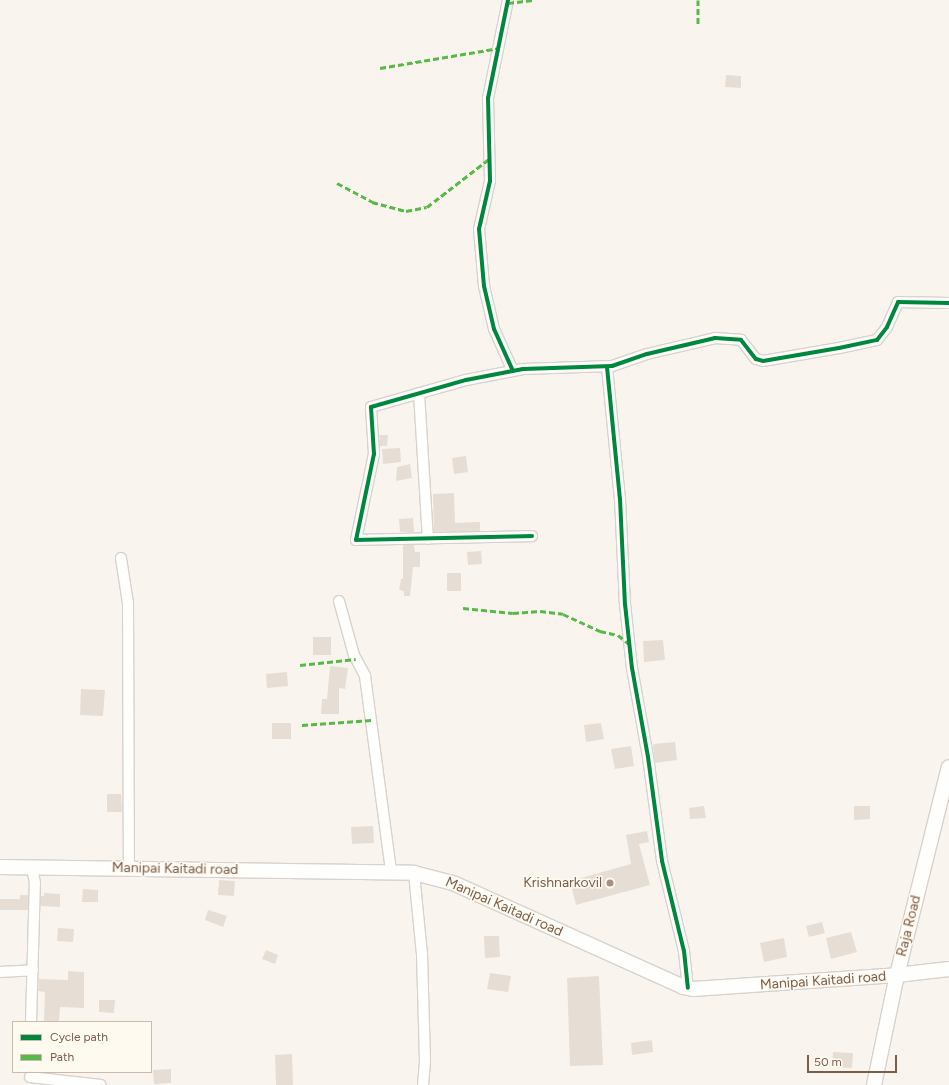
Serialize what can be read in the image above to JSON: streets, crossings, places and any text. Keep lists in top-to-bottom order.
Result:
{
  "streets": {
    "main road": ["Manipai Kaitadi road", "Raja Road"]
  },
  "crossings": [
    ["Manipai Kaitadi road", "Raja Road"]
  ],
  "places": ["Krishnarkovil"],
  "legend": ["Cycle path", "Path"],
  "scale_bar": "50 m"
}
